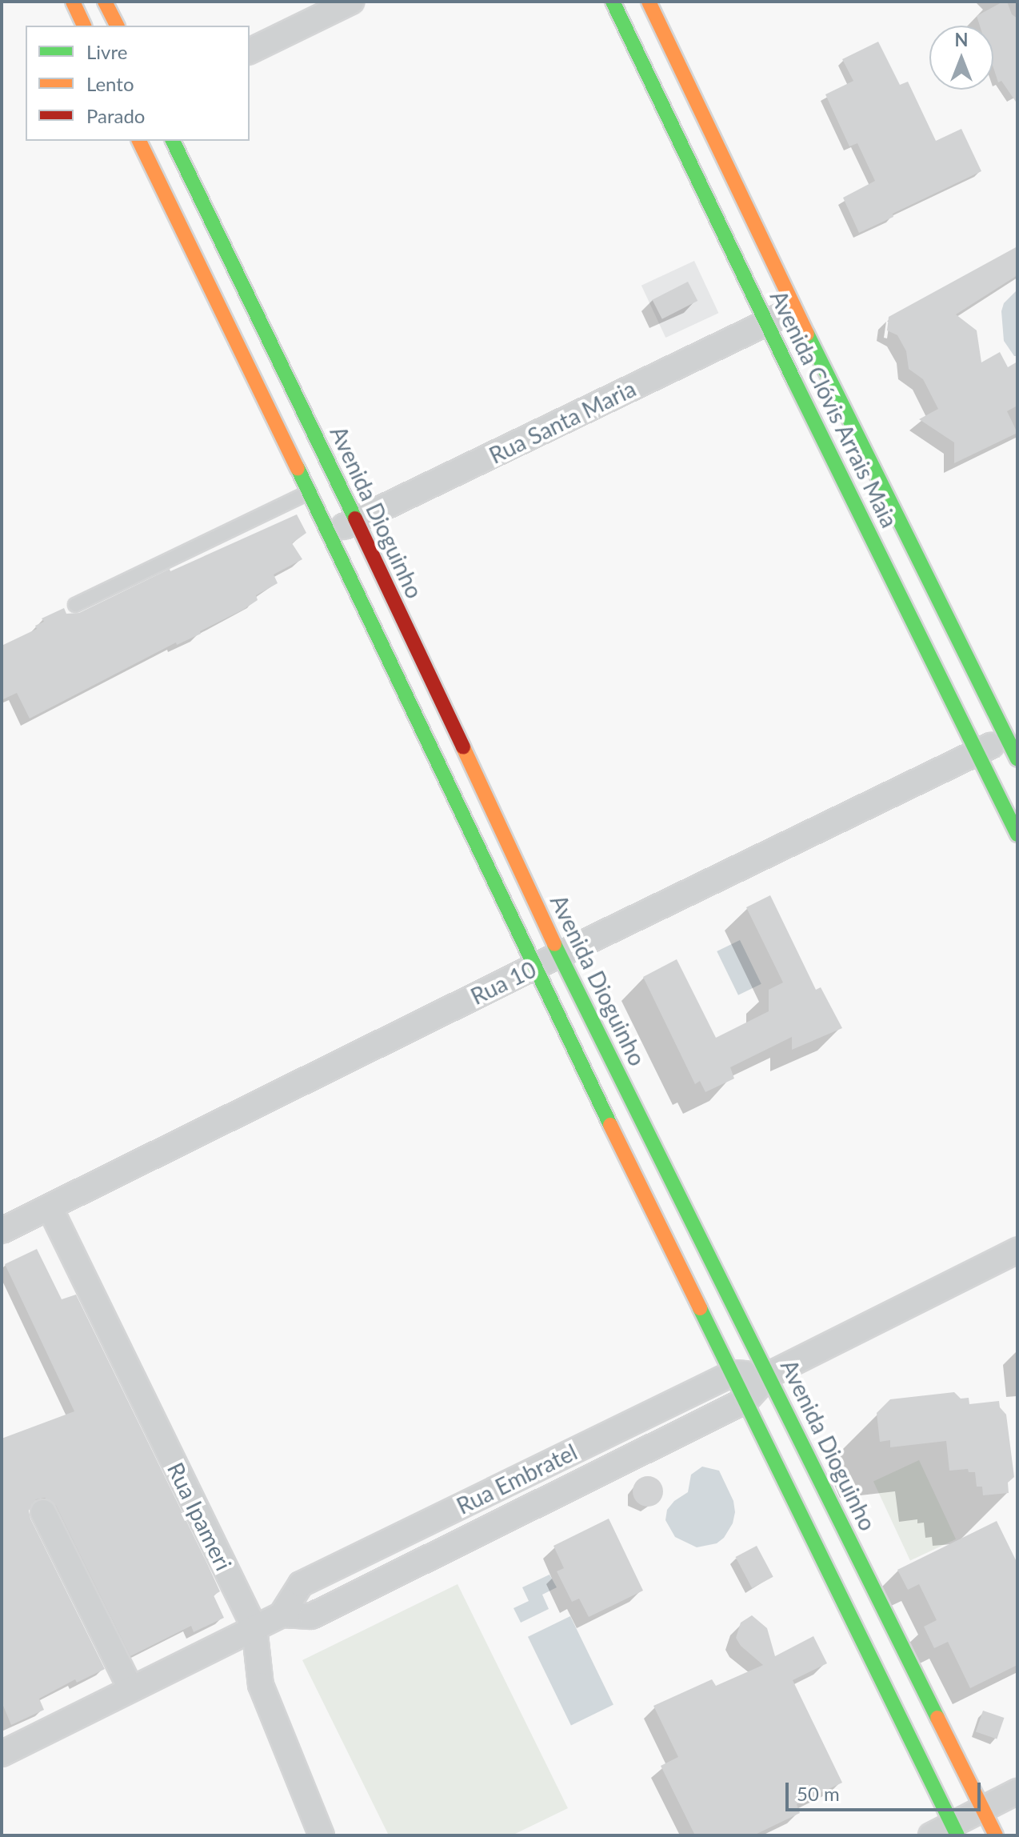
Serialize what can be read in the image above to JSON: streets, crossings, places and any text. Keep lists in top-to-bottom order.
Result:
{
  "streets": {
    "main road": ["Avenida Clóvis Arrais Maia", "Avenida Dioguinho"],
    "street": [
      "Rua Santa Maria",
      "Rua 10",
      "Rua Embratel",
      "Rua Ipameri"
    ]
  },
  "crossings": [
    ["Avenida Clóvis Arrais Maia", "Rua Santa Maria"],
    ["Avenida Clóvis Arrais Maia", "Rua 10"],
    ["Rua Santa Maria", "Avenida Dioguinho"],
    ["Avenida Dioguinho", "Rua 10"],
    ["Avenida Dioguinho", "Rua Embratel"],
    ["Rua 10", "Rua Ipameri"],
    ["Rua Embratel", "Rua Ipameri"]
  ],
  "legend": ["Livre", "Lento", "Parado"],
  "scale_bar": "50 m",
  "north": "top"
}
